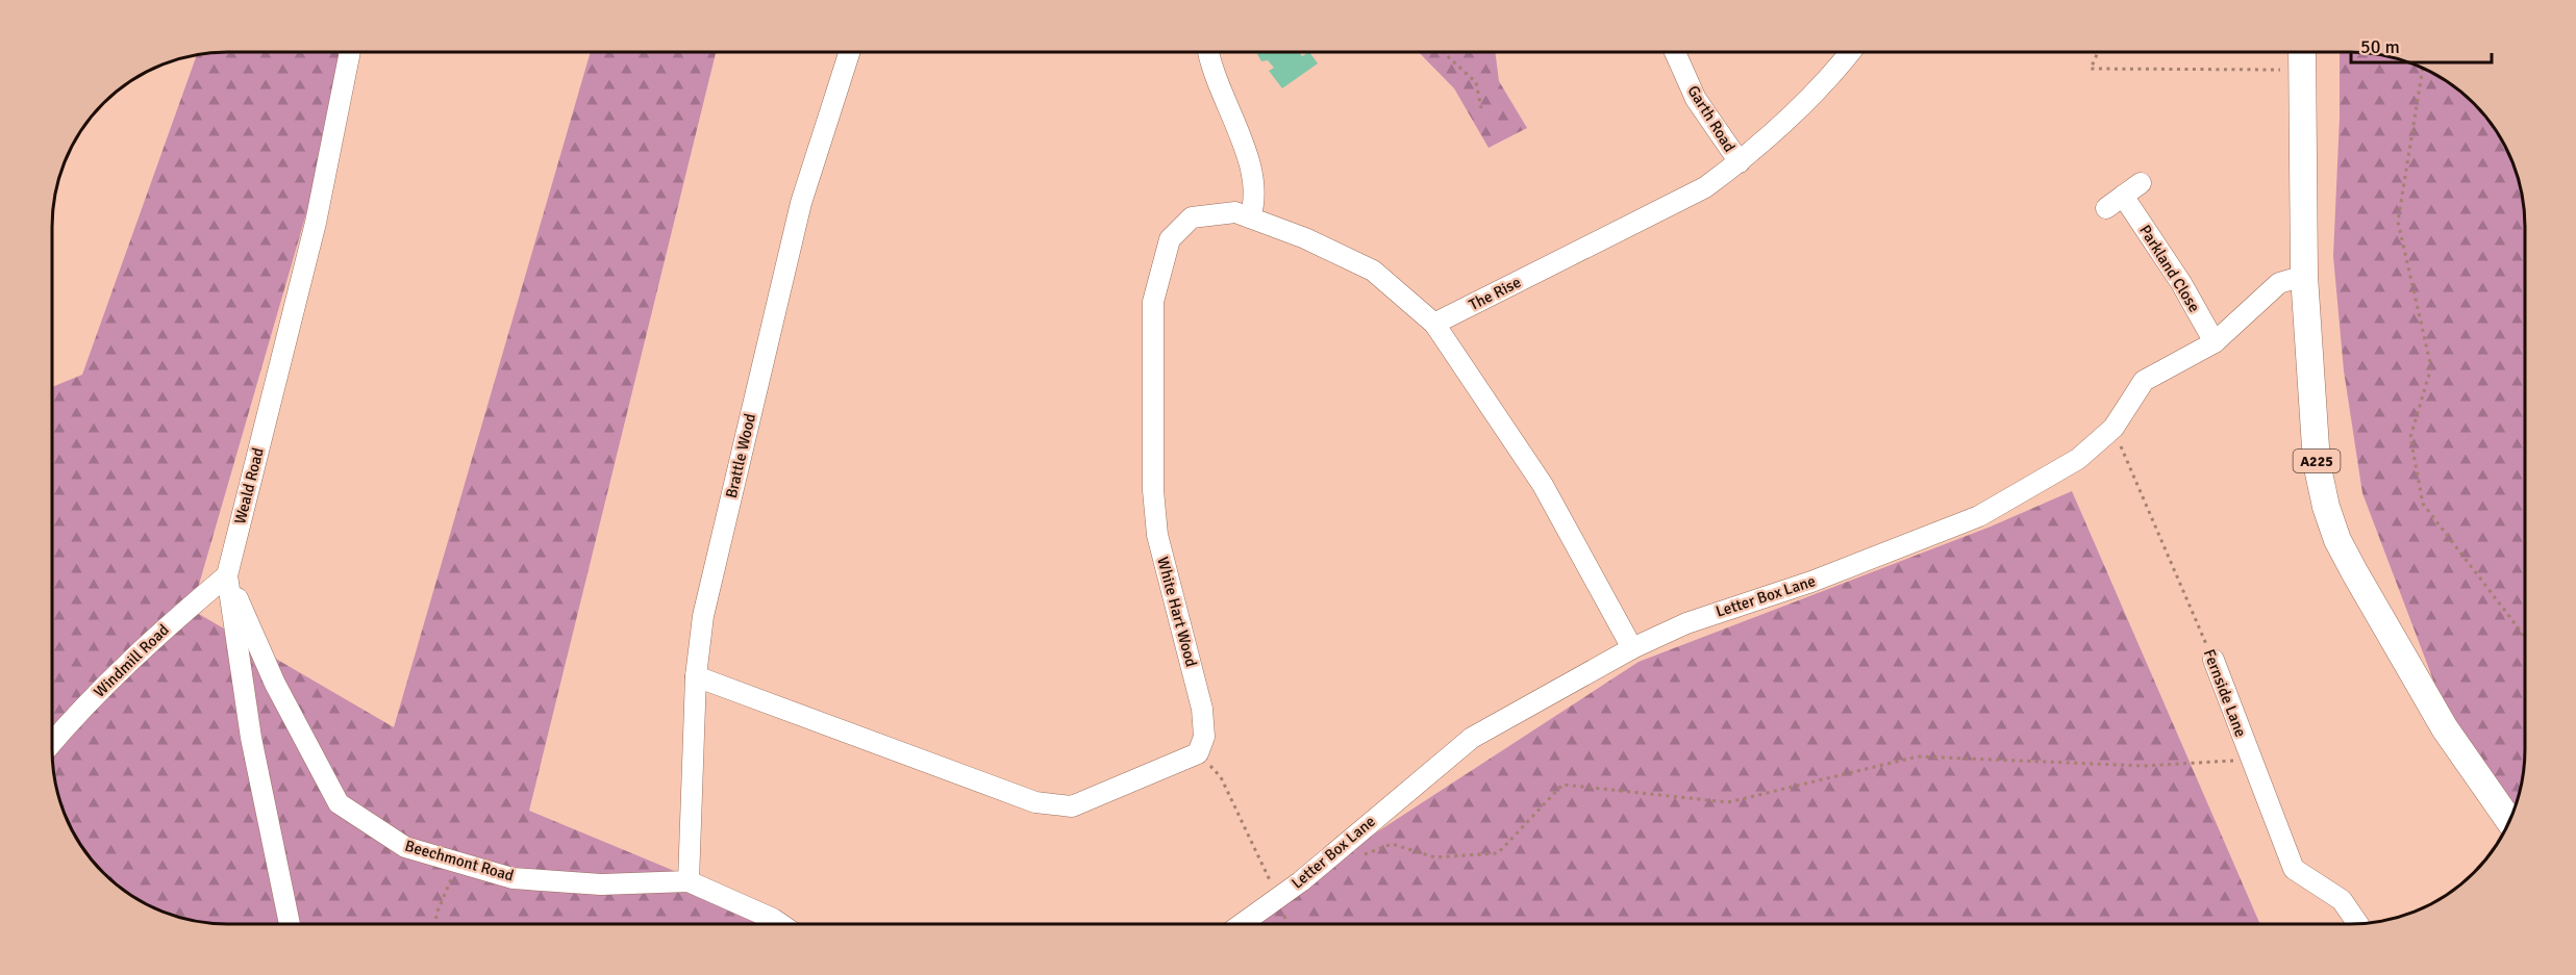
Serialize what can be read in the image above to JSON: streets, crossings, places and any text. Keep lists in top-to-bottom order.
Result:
{
  "streets": {
    "main road": ["A225"],
    "street": [
      "Garth Road",
      "Parkland Close",
      "The Rise",
      "Brattle Wood",
      "Weald Road",
      "Letter Box Lane",
      "White Hart Wood",
      "Windmill Road",
      "Fernside Lane",
      "Beechmont Road"
    ]
  },
  "crossings": [
    ["Garth Road", "The Rise"],
    ["Parkland Close", "Letter Box Lane"],
    ["The Rise", "White Hart Wood"],
    ["Brattle Wood", "Beechmont Road"],
    ["A225", "Letter Box Lane"],
    ["Weald Road", "Windmill Road"],
    ["Weald Road", "Beechmont Road"],
    ["Letter Box Lane", "Fernside Lane"],
    ["Windmill Road", "Beechmont Road"]
  ],
  "scale_bar": "50 m"
}
